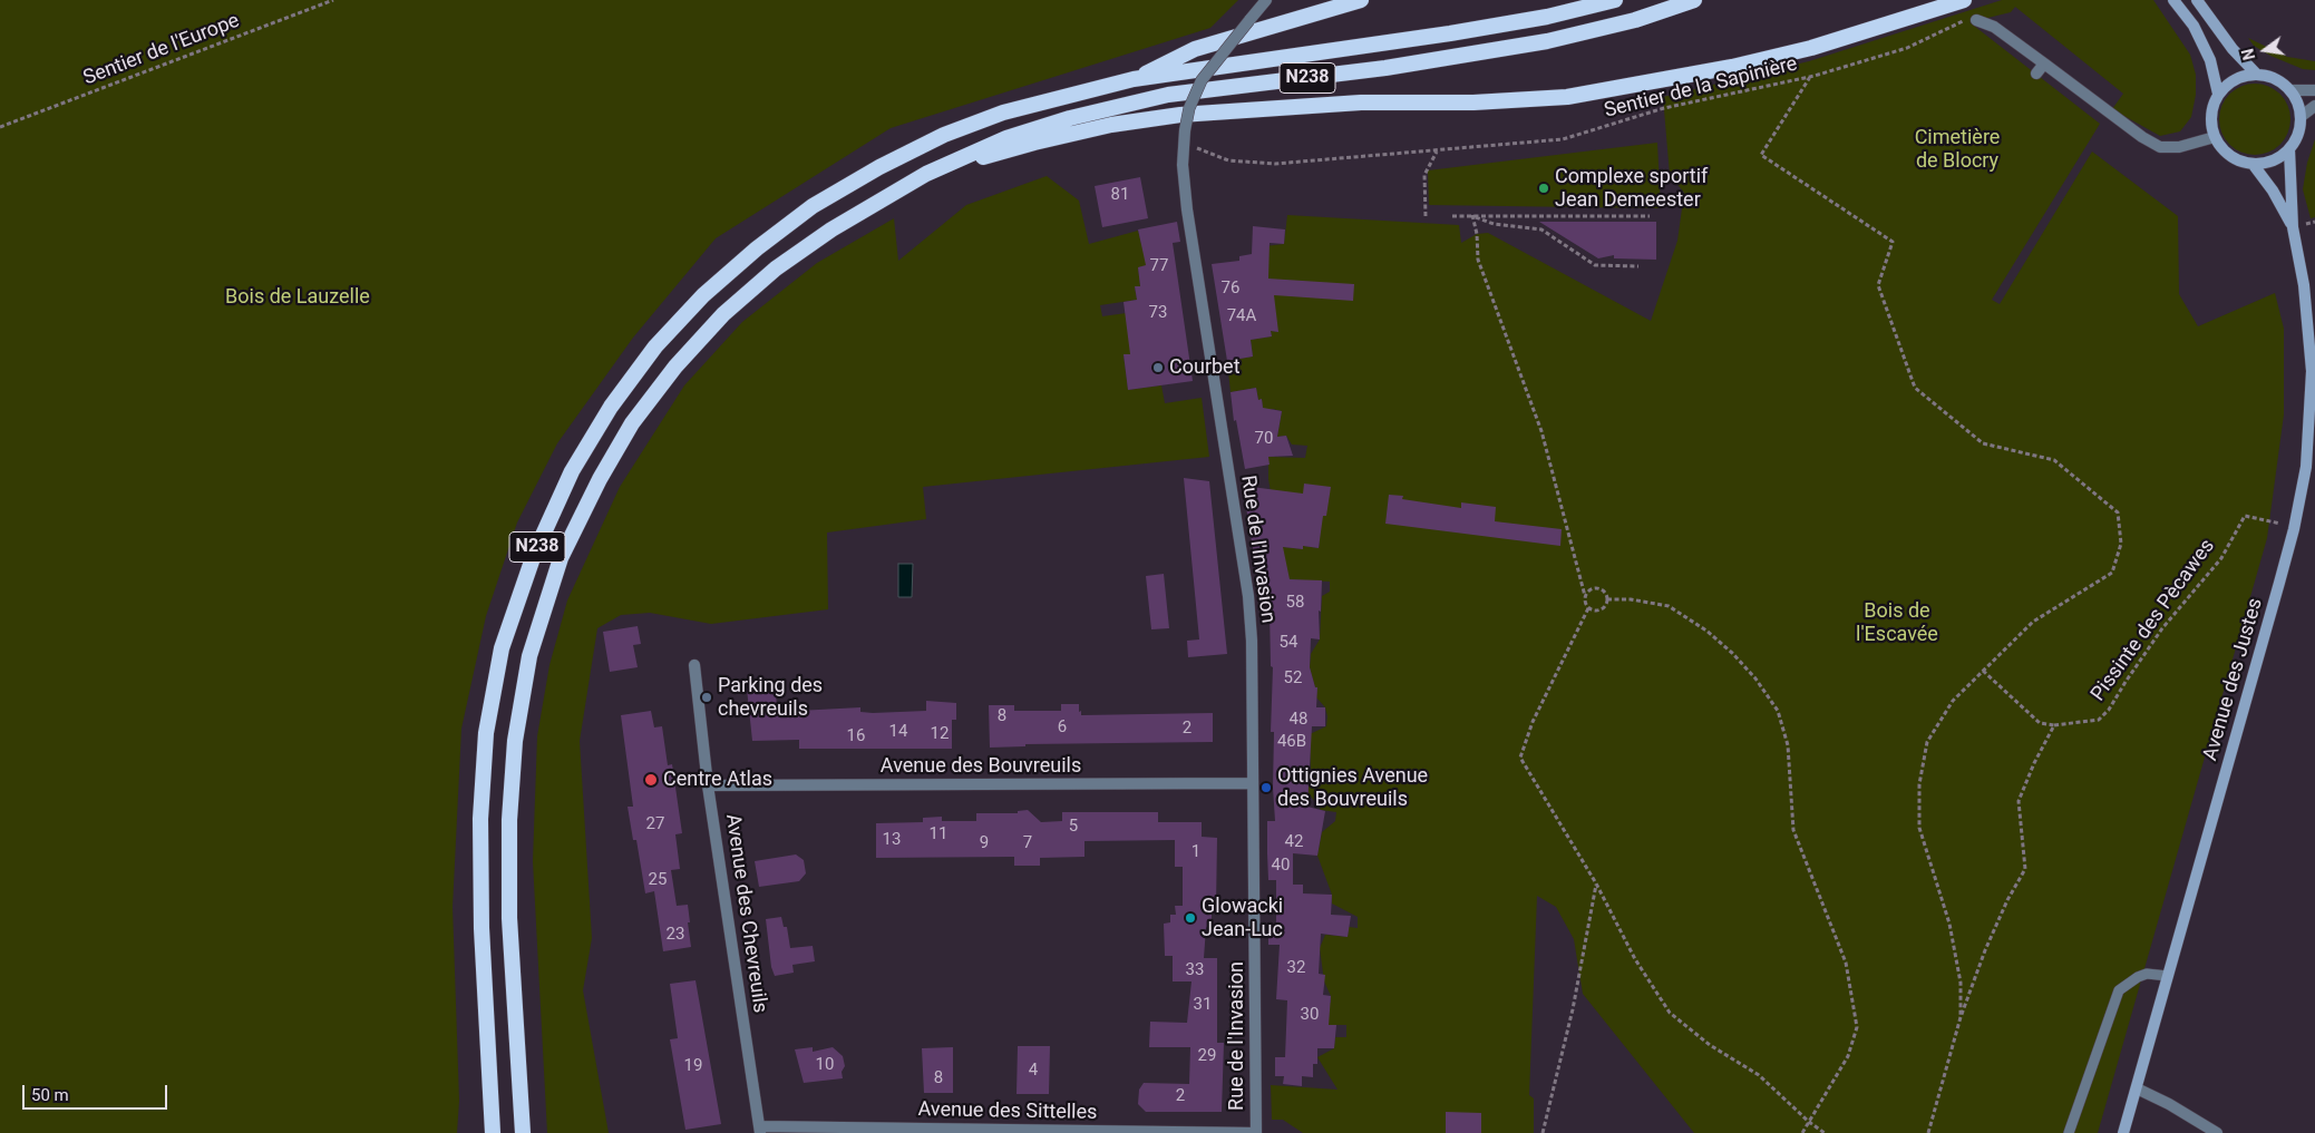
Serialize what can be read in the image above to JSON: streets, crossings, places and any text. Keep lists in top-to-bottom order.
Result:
{
  "streets": {
    "highway": ["N238"],
    "main road": ["Avenue des Justes"],
    "street": [
      "Rue de l'Invasion",
      "Avenue des Bouvreuils",
      "Avenue des Chevreuils",
      "Avenue des Sittelles"
    ],
    "path": ["Sentier de l'Europe", "Sentier de la Sapinière", "Pissinte des Pècawes"]
  },
  "crossings": [
    ["Sentier de la Sapinière", "Rue de l'Invasion"],
    ["Rue de l'Invasion", "Avenue des Bouvreuils"],
    ["Rue de l'Invasion", "Avenue des Sittelles"],
    ["Pissinte des Pècawes", "Avenue des Justes"],
    ["Avenue des Bouvreuils", "Avenue des Chevreuils"],
    ["Avenue des Chevreuils", "Avenue des Sittelles"]
  ],
  "parks": ["Cimetière de Blocry", "Bois de Lauzelle", "Bois de l'Escavée"],
  "places": [
    "Complexe sportif Jean Demeester",
    "Courbet",
    "Parking des chevreuils",
    "Centre Atlas",
    "Ottignies Avenue des Bouvreuils",
    "Glowacki Jean-Luc"
  ],
  "house_numbers": [
    "81",
    "77",
    "76",
    "73",
    "74A",
    "70",
    "58",
    "54",
    "52",
    "8",
    "48",
    "6",
    "2",
    "14",
    "12",
    "16",
    "46B",
    "27",
    "5",
    "11",
    "13",
    "42",
    "9",
    "7",
    "1",
    "40",
    "25",
    "23",
    "32",
    "33",
    "31",
    "30",
    "29",
    "10",
    "19",
    "4",
    "8",
    "2"
  ],
  "scale_bar": "50 m",
  "north": "left"
}
